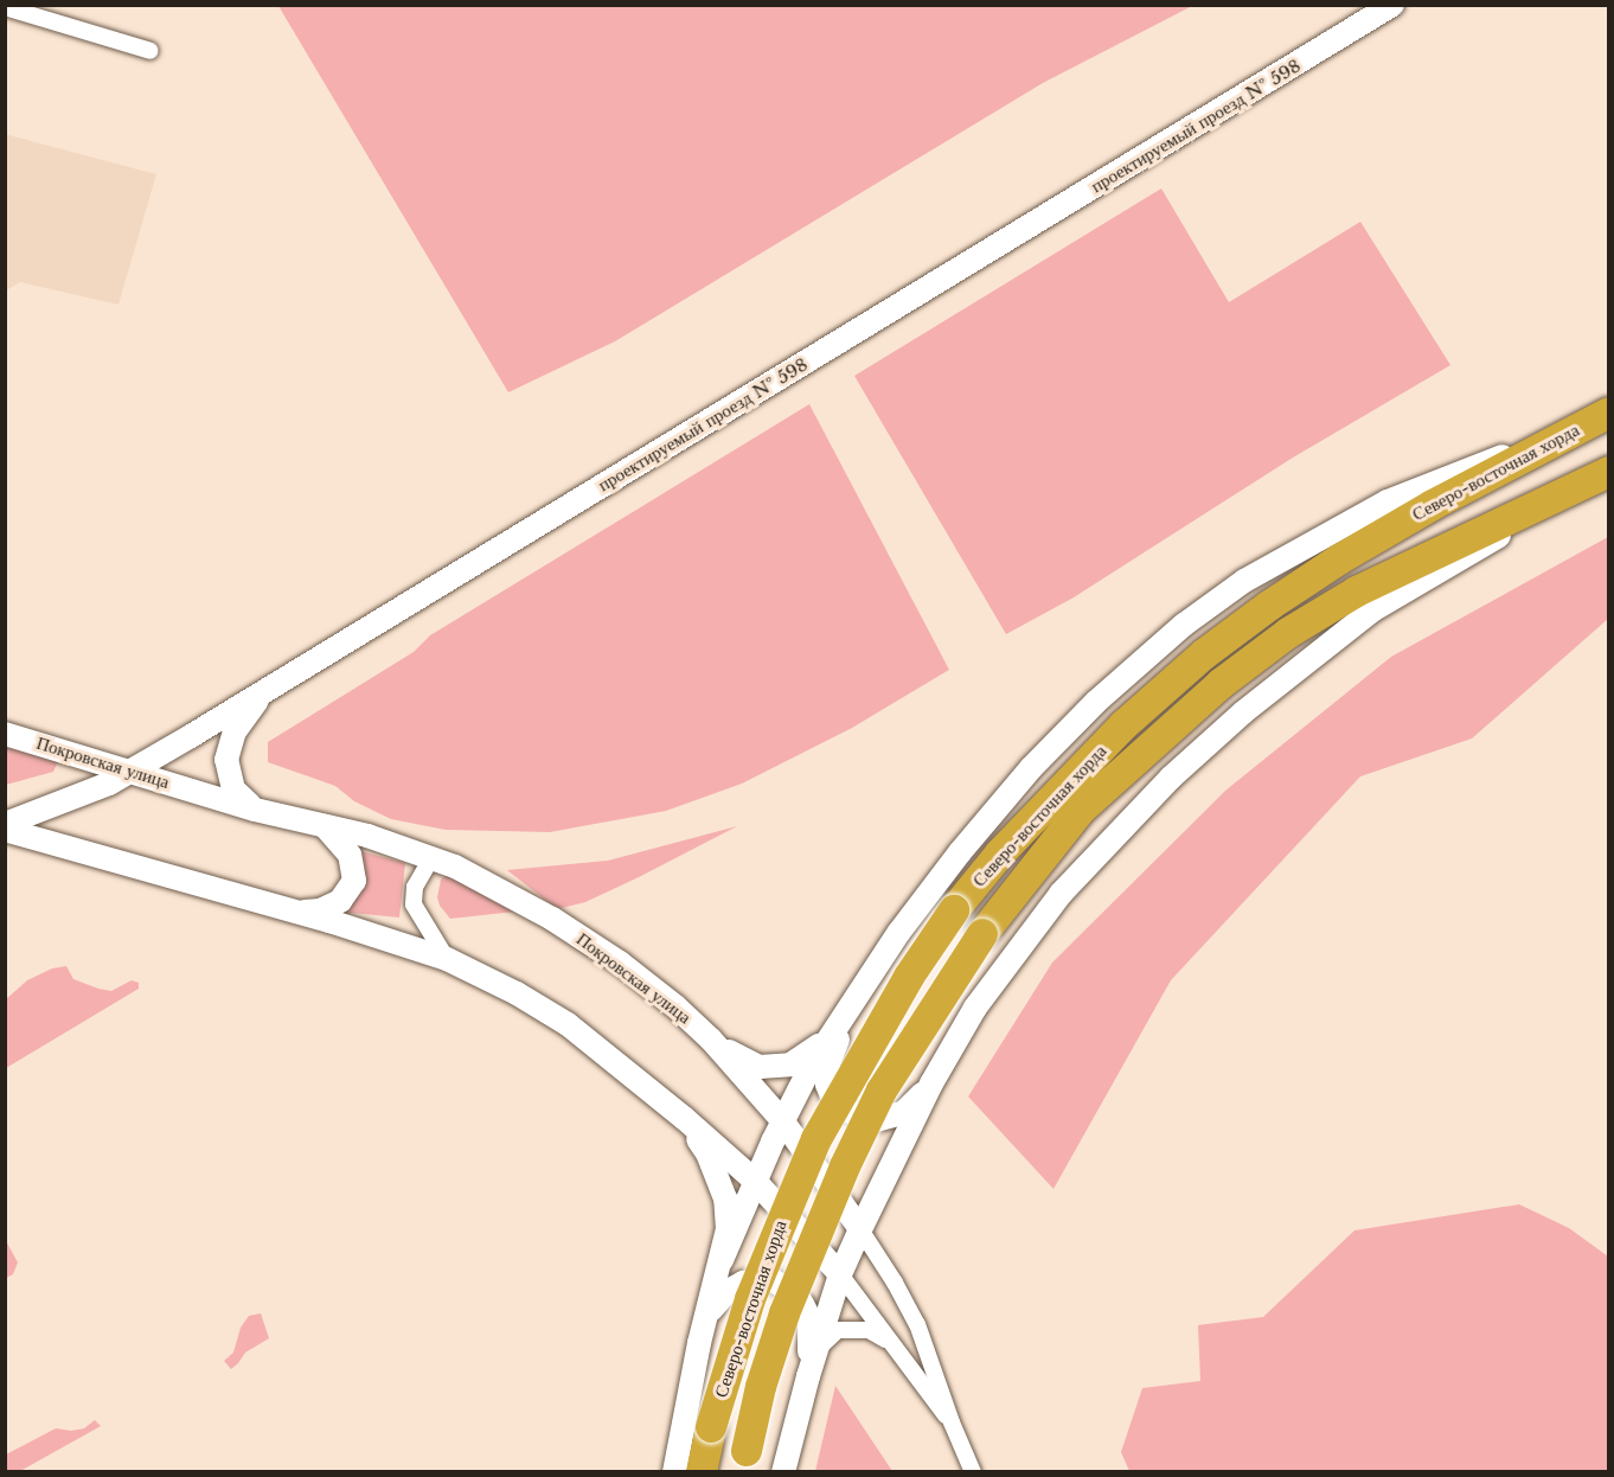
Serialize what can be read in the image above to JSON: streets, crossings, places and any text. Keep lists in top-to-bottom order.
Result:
{
  "streets": {
    "highway": ["Северо-восточная хорда"],
    "main road": ["проектируемый проезд № 598", "Покровская улица"]
  },
  "crossings": [
    ["проектируемый проезд № 598", "Покровская улица"]
  ]
}
